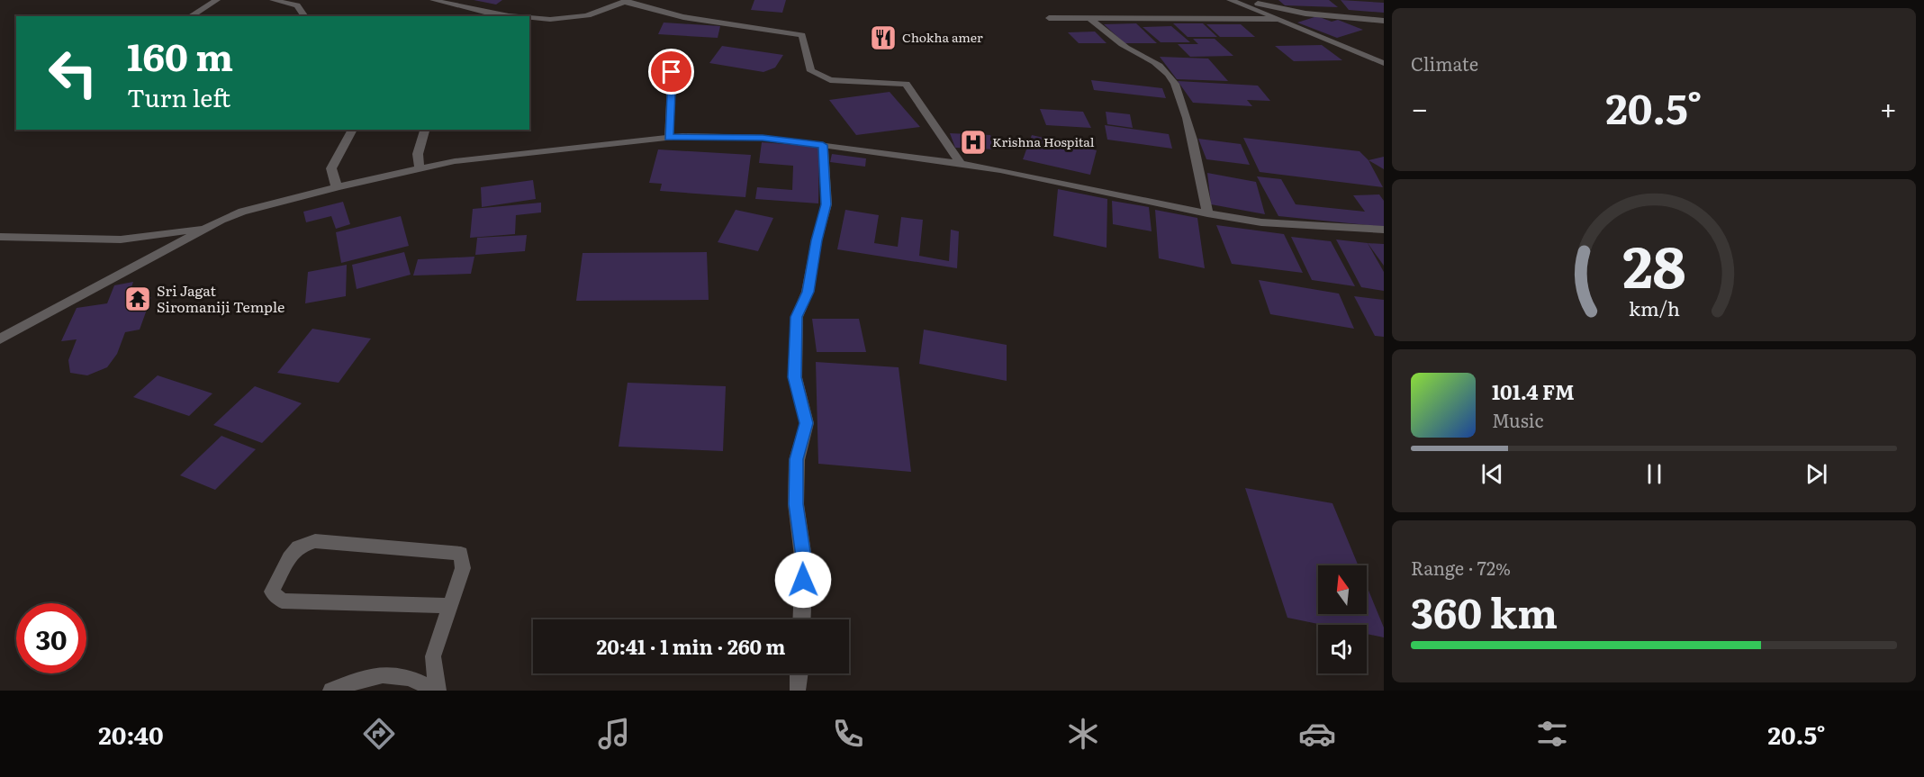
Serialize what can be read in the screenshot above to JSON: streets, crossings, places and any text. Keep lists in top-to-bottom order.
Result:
{
  "places": {
    "restaurant": ["Chokha amer"],
    "hospital": ["Krishna Hospital"],
    "temple": ["Sri Jagat Siromaniji Temple"]
  },
  "north": "top",
  "page": {
    "tile": [
      "Climate",
      ["Range · 72%", "360 km"]
    ],
    "turn": ["160 m", "Turn left"],
    "heat": ["−", "20.5°", "+"],
    "song": ["101.4 FM", "Music"],
    "limit": "30",
    "trip": "20:41 · 1 min · 260 m",
    "tabs": ["20:40", "20.5°"],
    "gauge": ["28", "km/h"]
  }
}
